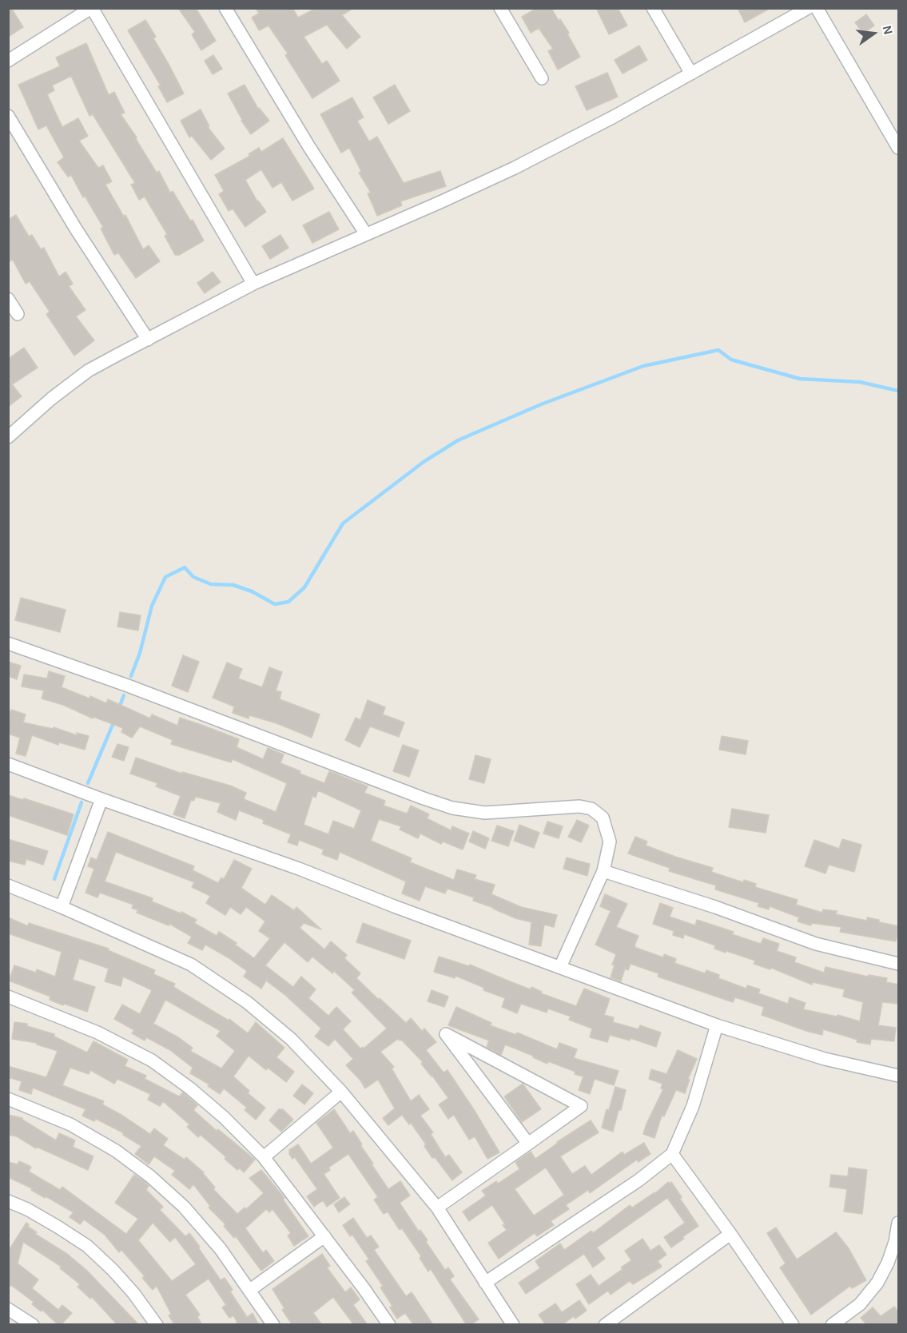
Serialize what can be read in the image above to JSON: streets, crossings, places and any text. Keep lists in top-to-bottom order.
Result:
{
  "north": "right"
}
